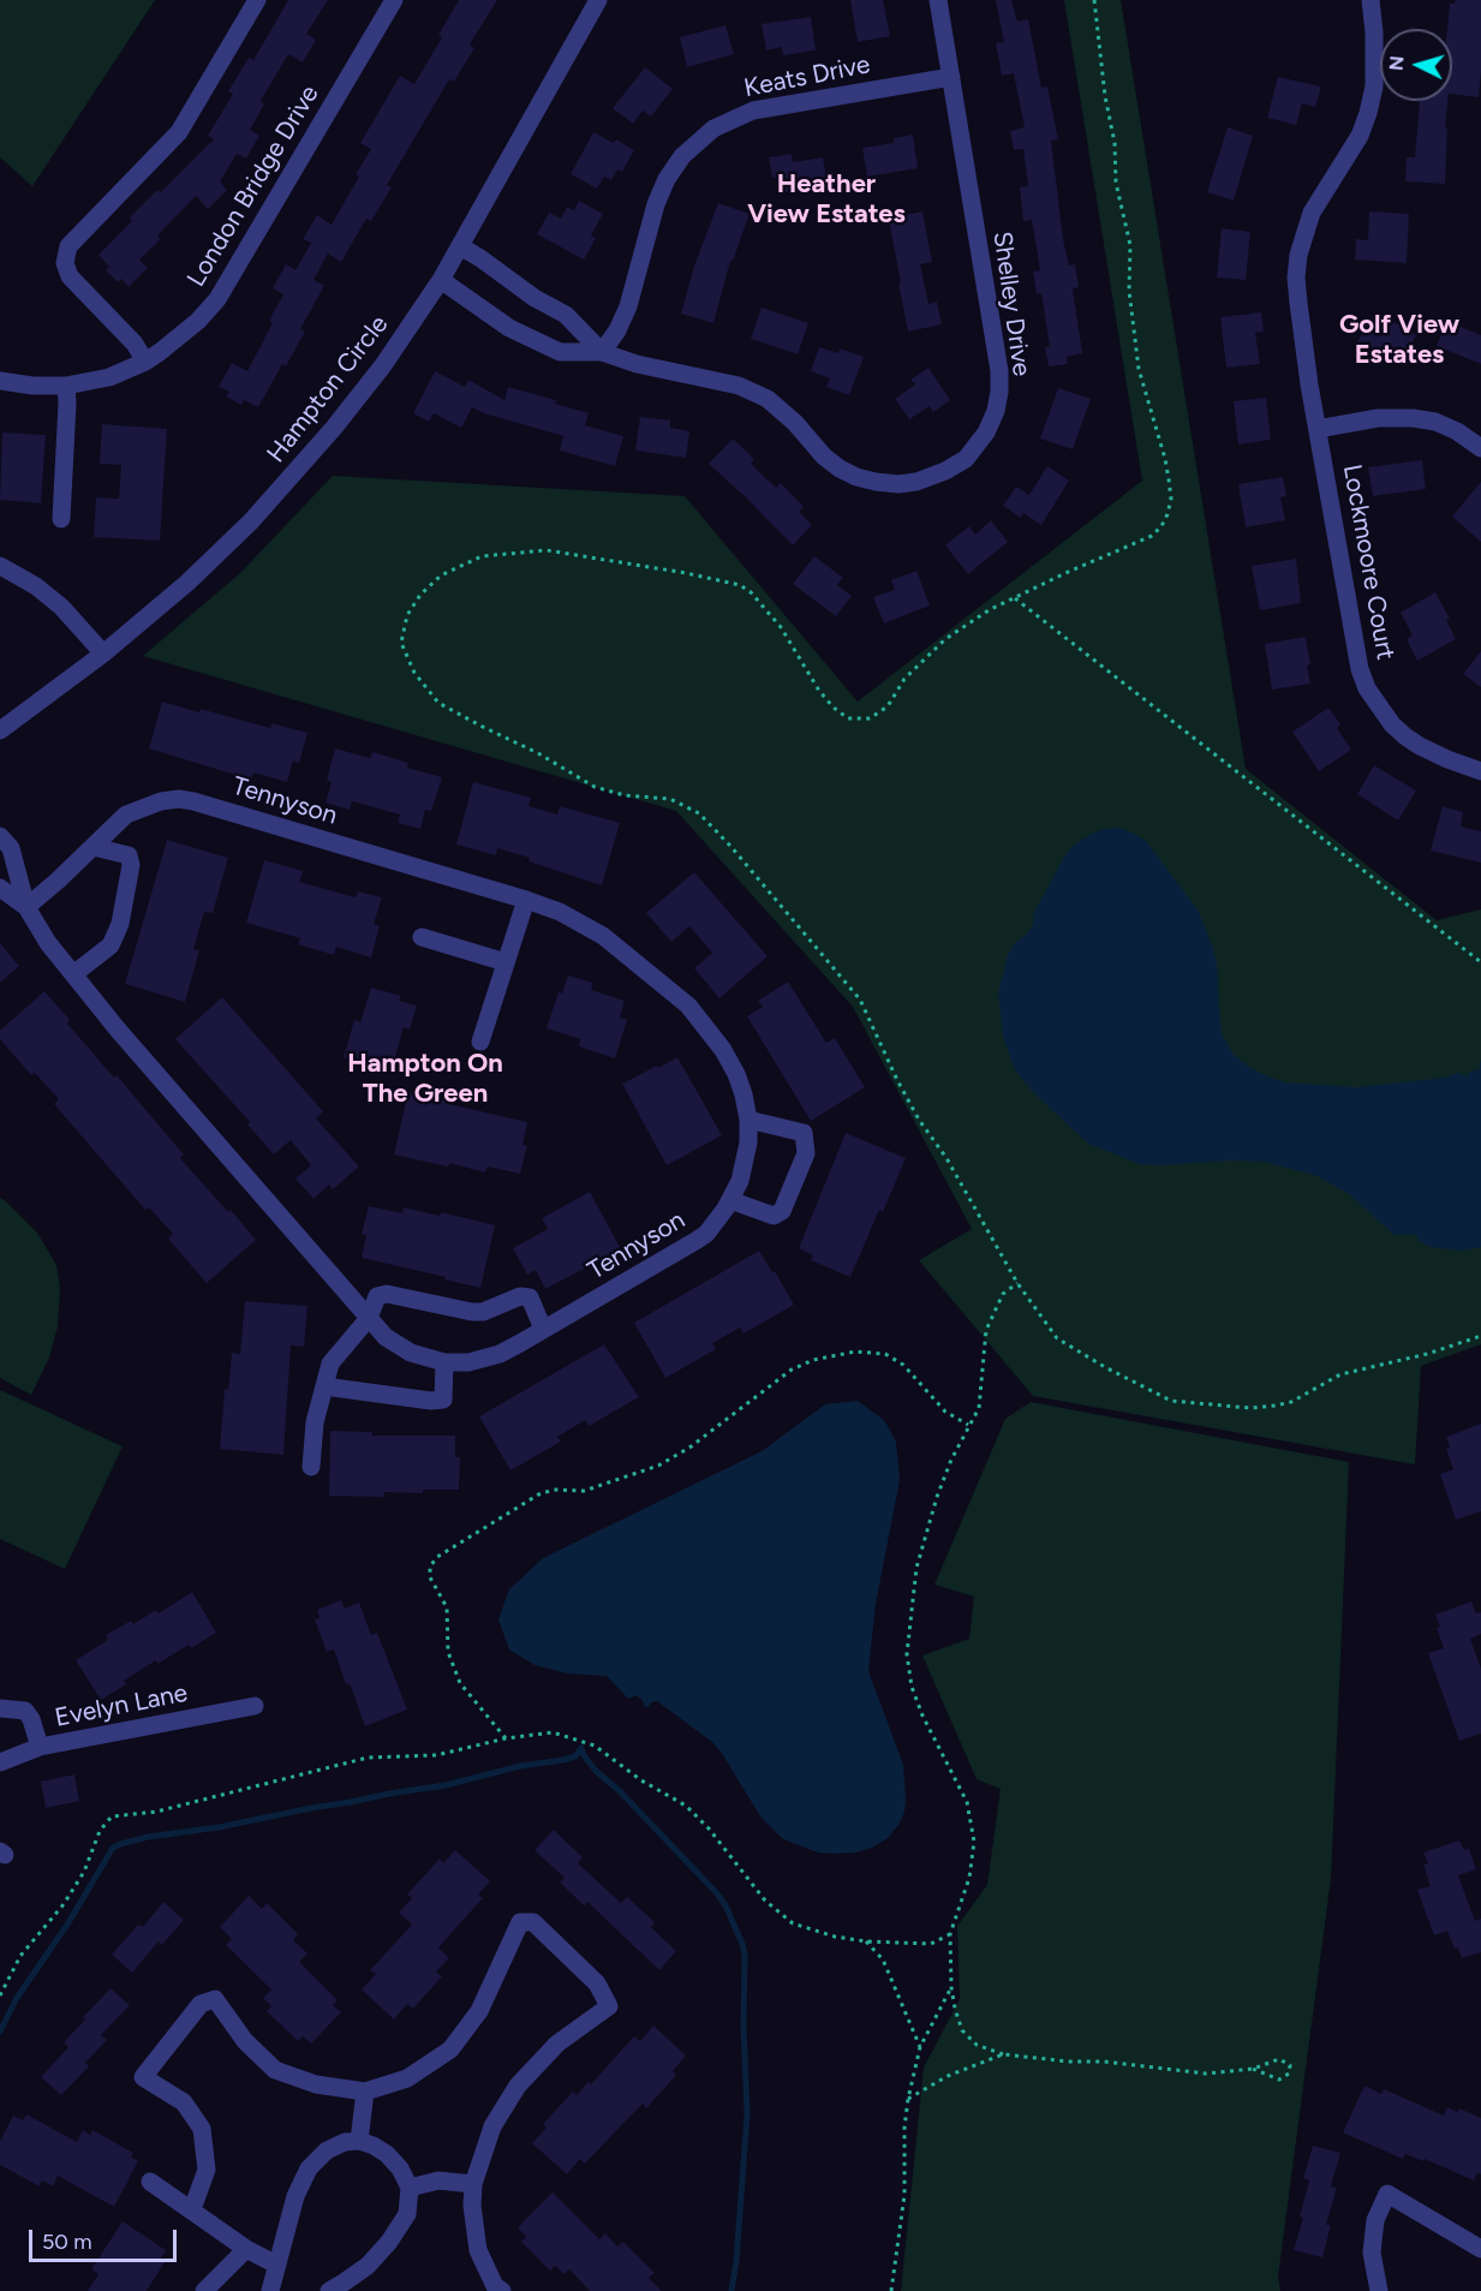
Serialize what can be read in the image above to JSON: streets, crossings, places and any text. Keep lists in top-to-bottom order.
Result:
{
  "streets": {
    "street": [
      "Keats Drive",
      "London Bridge Drive",
      "Shelley Drive",
      "Hampton Circle",
      "Lockmoore Court",
      "Tennyson",
      "Evelyn Lane"
    ]
  },
  "crossings": [
    ["Keats Drive", "Shelley Drive"],
    ["Shelley Drive", "Hampton Circle"]
  ],
  "districts": ["Heather View Estates", "Golf View Estates", "Hampton On The Green"],
  "scale_bar": "50 m",
  "north": "left"
}
